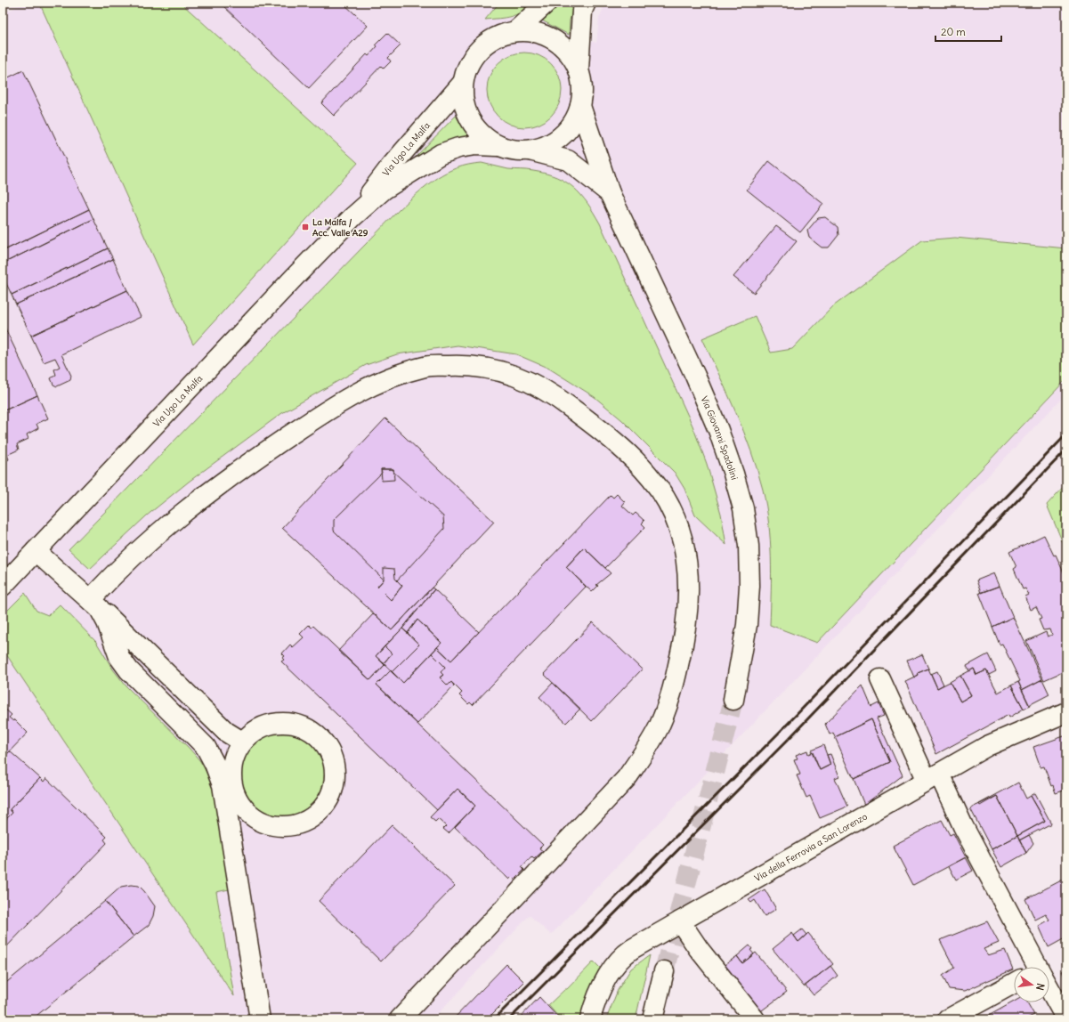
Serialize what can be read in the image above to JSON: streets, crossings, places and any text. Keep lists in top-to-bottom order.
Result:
{
  "streets": {
    "street": ["Via Ugo La Malfa", "Via Giovanni Spadolini", "Via della Ferrovia a San Lorenzo"]
  },
  "crossings": [
    ["Via Ugo La Malfa", "Via Giovanni Spadolini"]
  ],
  "places": {
    "transit": ["La Malfa / Acc. Valle A29"]
  },
  "scale_bar": "20 m",
  "north": "right"
}
